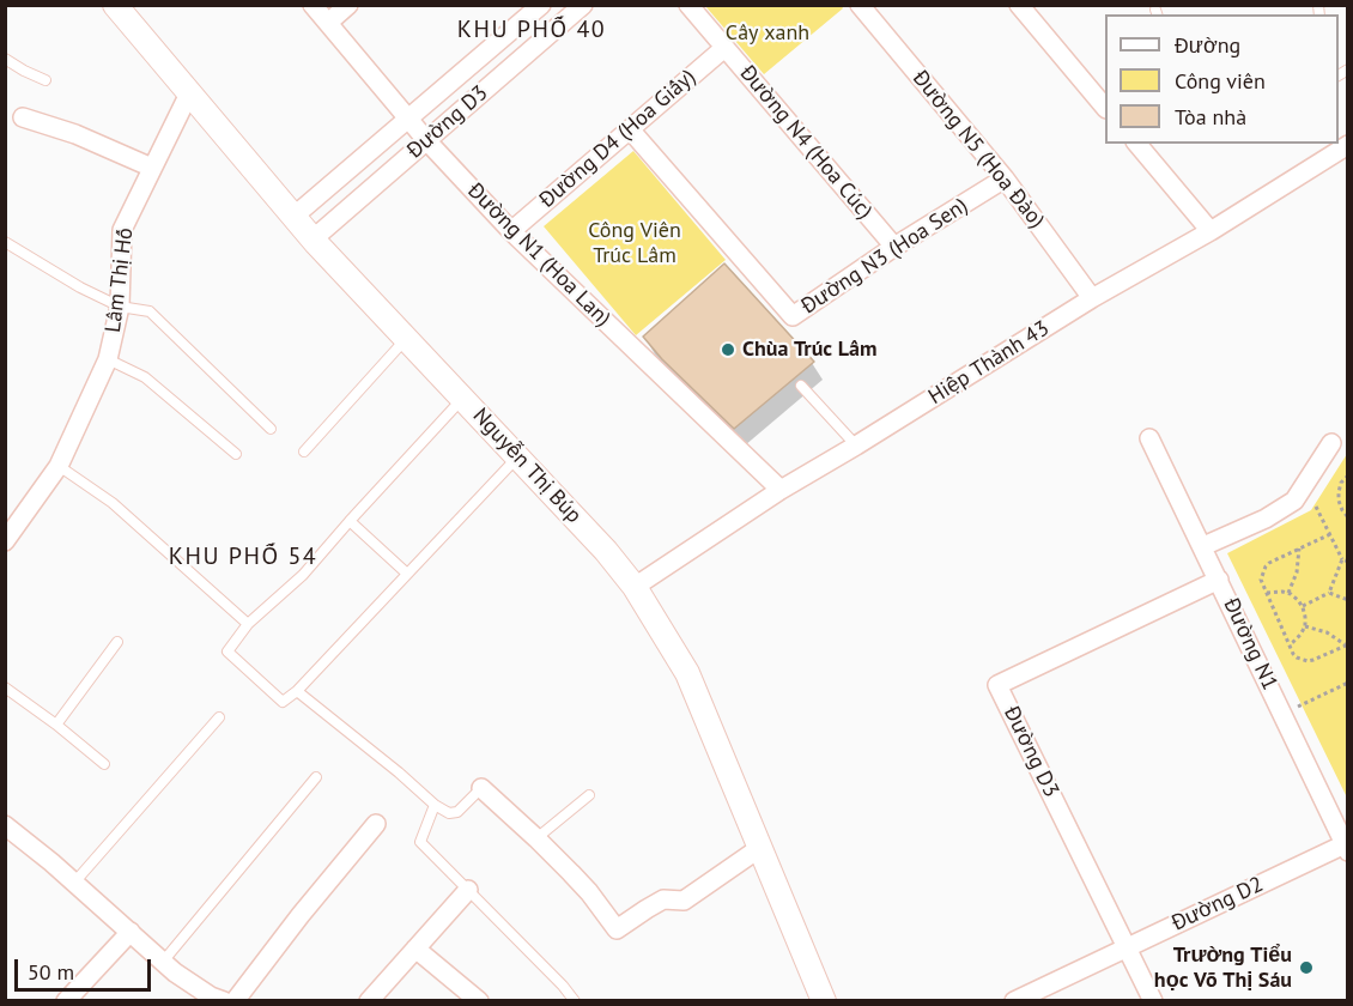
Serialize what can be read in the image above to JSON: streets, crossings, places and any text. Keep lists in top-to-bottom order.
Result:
{
  "streets": {
    "street": [
      "Đường D3",
      "Đường D4 (Hoa Giấy)",
      "Đường N4 (Hoa Cúc)",
      "Đường N5 (Hoa Đào)",
      "Đường N1 (Hoa Lan)",
      "Đường N3 (Hoa Sen)",
      "Lâm Thị Hố",
      "Hiệp Thành 43",
      "Nguyễn Thị Búp",
      "Đường N1",
      "Đường D2"
    ]
  },
  "crossings": [
    ["Đường D3", "Đường N1 (Hoa Lan)"],
    ["Đường D3", "Nguyễn Thị Búp"],
    ["Đường D3", "Đường N1"],
    ["Đường D3", "Đường D2"],
    ["Đường D4 (Hoa Giấy)", "Đường N4 (Hoa Cúc)"],
    ["Đường D4 (Hoa Giấy)", "Đường N1 (Hoa Lan)"],
    ["Đường D4 (Hoa Giấy)", "Đường N3 (Hoa Sen)"],
    ["Đường N4 (Hoa Cúc)", "Đường N3 (Hoa Sen)"],
    ["Đường N5 (Hoa Đào)", "Đường N3 (Hoa Sen)"],
    ["Đường N5 (Hoa Đào)", "Hiệp Thành 43"],
    ["Đường N1 (Hoa Lan)", "Hiệp Thành 43"],
    ["Lâm Thị Hố", "Nguyễn Thị Búp"],
    ["Hiệp Thành 43", "Nguyễn Thị Búp"],
    ["Đường N1", "Đường D2"]
  ],
  "districts": ["KHU PHỐ 40", "KHU PHỐ 54"],
  "parks": ["Cây xanh", "Công Viên Trúc Lâm"],
  "places": ["Chùa Trúc Lâm", "Trường Tiểu học Võ Thị Sáu"],
  "legend": ["Đường", "Công viên", "Tòa nhà"],
  "scale_bar": "50 m"
}
